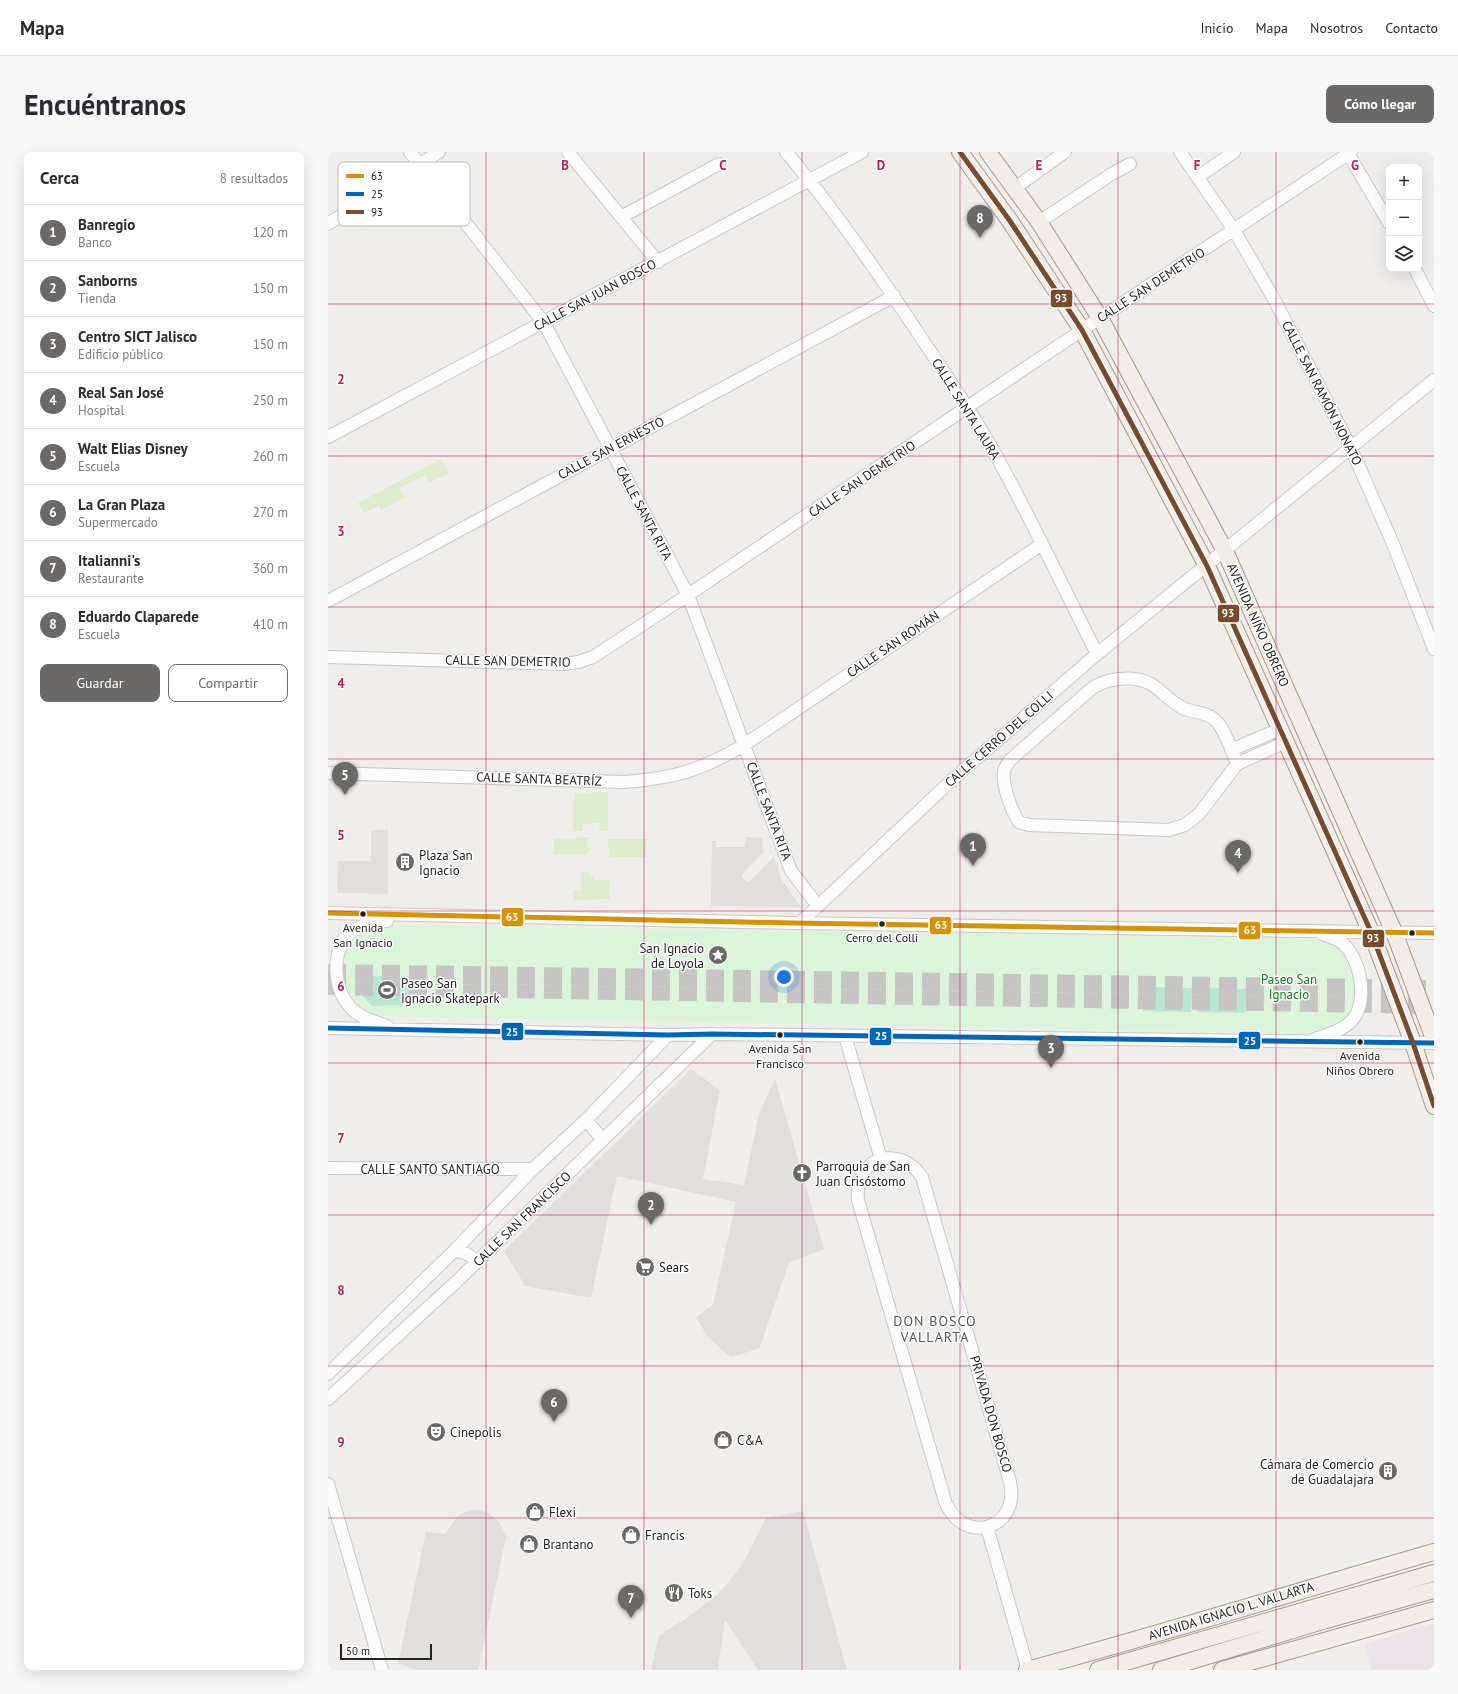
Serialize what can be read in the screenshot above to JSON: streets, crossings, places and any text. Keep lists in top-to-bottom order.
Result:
{
  "streets": {
    "main road": ["AVENIDA NIÑO OBRERO", "AVENIDA IGNACIO L. VALLARTA"],
    "street": [
      "CALLE SAN DEMETRIO",
      "CALLE SAN JUAN BOSCO",
      "CALLE SAN RAMÓN NONATO",
      "CALLE SANTA LAURA",
      "CALLE SAN ERNESTO",
      "CALLE SANTA RITA",
      "CALLE SAN ROMÁN",
      "CALLE CERRO DEL COLLI",
      "CALLE SANTA BEATRÍZ",
      "CALLE SANTO SANTIAGO",
      "CALLE SAN FRANCISCO",
      "PRIVADA DON BOSCO"
    ]
  },
  "crossings": [
    ["CALLE SAN DEMETRIO", "CALLE SAN RAMÓN NONATO"],
    ["CALLE SAN DEMETRIO", "CALLE SANTA LAURA"],
    ["CALLE SAN DEMETRIO", "CALLE SANTA RITA"],
    ["CALLE SAN DEMETRIO", "AVENIDA NIÑO OBRERO"],
    ["CALLE SAN JUAN BOSCO", "CALLE SANTA LAURA"],
    ["CALLE SAN JUAN BOSCO", "CALLE SANTA RITA"],
    ["CALLE SAN RAMÓN NONATO", "CALLE CERRO DEL COLLI"],
    ["CALLE SANTA LAURA", "CALLE SAN ERNESTO"],
    ["CALLE SANTA LAURA", "CALLE SAN ROMÁN"],
    ["CALLE SANTA LAURA", "CALLE CERRO DEL COLLI"],
    ["CALLE SAN ERNESTO", "CALLE SANTA RITA"],
    ["CALLE SANTA RITA", "CALLE SAN ROMÁN"],
    ["CALLE SANTA RITA", "CALLE CERRO DEL COLLI"],
    ["CALLE SANTA RITA", "CALLE SANTA BEATRÍZ"],
    ["AVENIDA NIÑO OBRERO", "CALLE CERRO DEL COLLI"],
    ["CALLE SAN ROMÁN", "CALLE SANTA BEATRÍZ"],
    ["CALLE SANTO SANTIAGO", "CALLE SAN FRANCISCO"]
  ],
  "districts": ["DON BOSCO VALLARTA"],
  "parks": ["Paseo San Ignacio"],
  "places": {
    "building": ["Plaza San Ignacio", "Cámara de Comercio de Guadalajara"],
    "other": [
      "Avenida San Ignacio",
      "Cerro del Colli",
      "Avenida San Francisco",
      "Avenida Niños Obrero"
    ],
    "place": ["San Ignacio de Loyola"],
    "sports": ["Paseo San Ignacio Skatepark"],
    "church": ["Parroquia de San Juan Crisóstomo"],
    "supermarket": ["Sears"],
    "theatre": ["Cinepolis"],
    "shop": [
      "C&A",
      "Flexi",
      "Francis",
      "Brantano"
    ],
    "restaurant": ["Toks"]
  },
  "lines": ["transit line 93", "transit line 63", "transit line 25"],
  "legend": ["63", "25", "93"],
  "scale_bar": "50 m",
  "page": {
    "header": "Mapa",
    "nav": [
      "Inicio",
      "Mapa",
      "Nosotros",
      "Contacto"
    ],
    "buttons": [
      "Cómo llegar",
      ["Guardar", "Compartir"]
    ],
    "title": "Encuéntranos",
    "heading": ["Cerca", "8 resultados"],
    "map_buttons": ["+", "−"],
    "list": [
      {
        "mark": "1",
        "name": "Banregio",
        "note": "Banco",
        "value": "120 m"
      },
      {
        "mark": "2",
        "name": "Sanborns",
        "note": "Tienda",
        "value": "150 m"
      },
      {
        "mark": "3",
        "name": "Centro SICT Jalisco",
        "note": "Edificio público",
        "value": "150 m"
      },
      {
        "mark": "4",
        "name": "Real San José",
        "note": "Hospital",
        "value": "250 m"
      },
      {
        "mark": "5",
        "name": "Walt Elias Disney",
        "note": "Escuela",
        "value": "260 m"
      },
      {
        "mark": "6",
        "name": "La Gran Plaza",
        "note": "Supermercado",
        "value": "270 m"
      },
      {
        "mark": "7",
        "name": "Italianni's",
        "note": "Restaurante",
        "value": "360 m"
      },
      {
        "mark": "8",
        "name": "Eduardo Claparede",
        "note": "Escuela",
        "value": "410 m"
      }
    ],
    "pins": [
      "8",
      "5",
      "1",
      "4",
      "3",
      "2",
      "6",
      "7"
    ],
    "scale": "50 m"
  },
  "grid": {
    "columns": [
      "B",
      "C",
      "D",
      "E",
      "F",
      "G"
    ],
    "rows": [
      "2",
      "3",
      "4",
      "5",
      "6",
      "7",
      "8",
      "9"
    ]
  }
}
